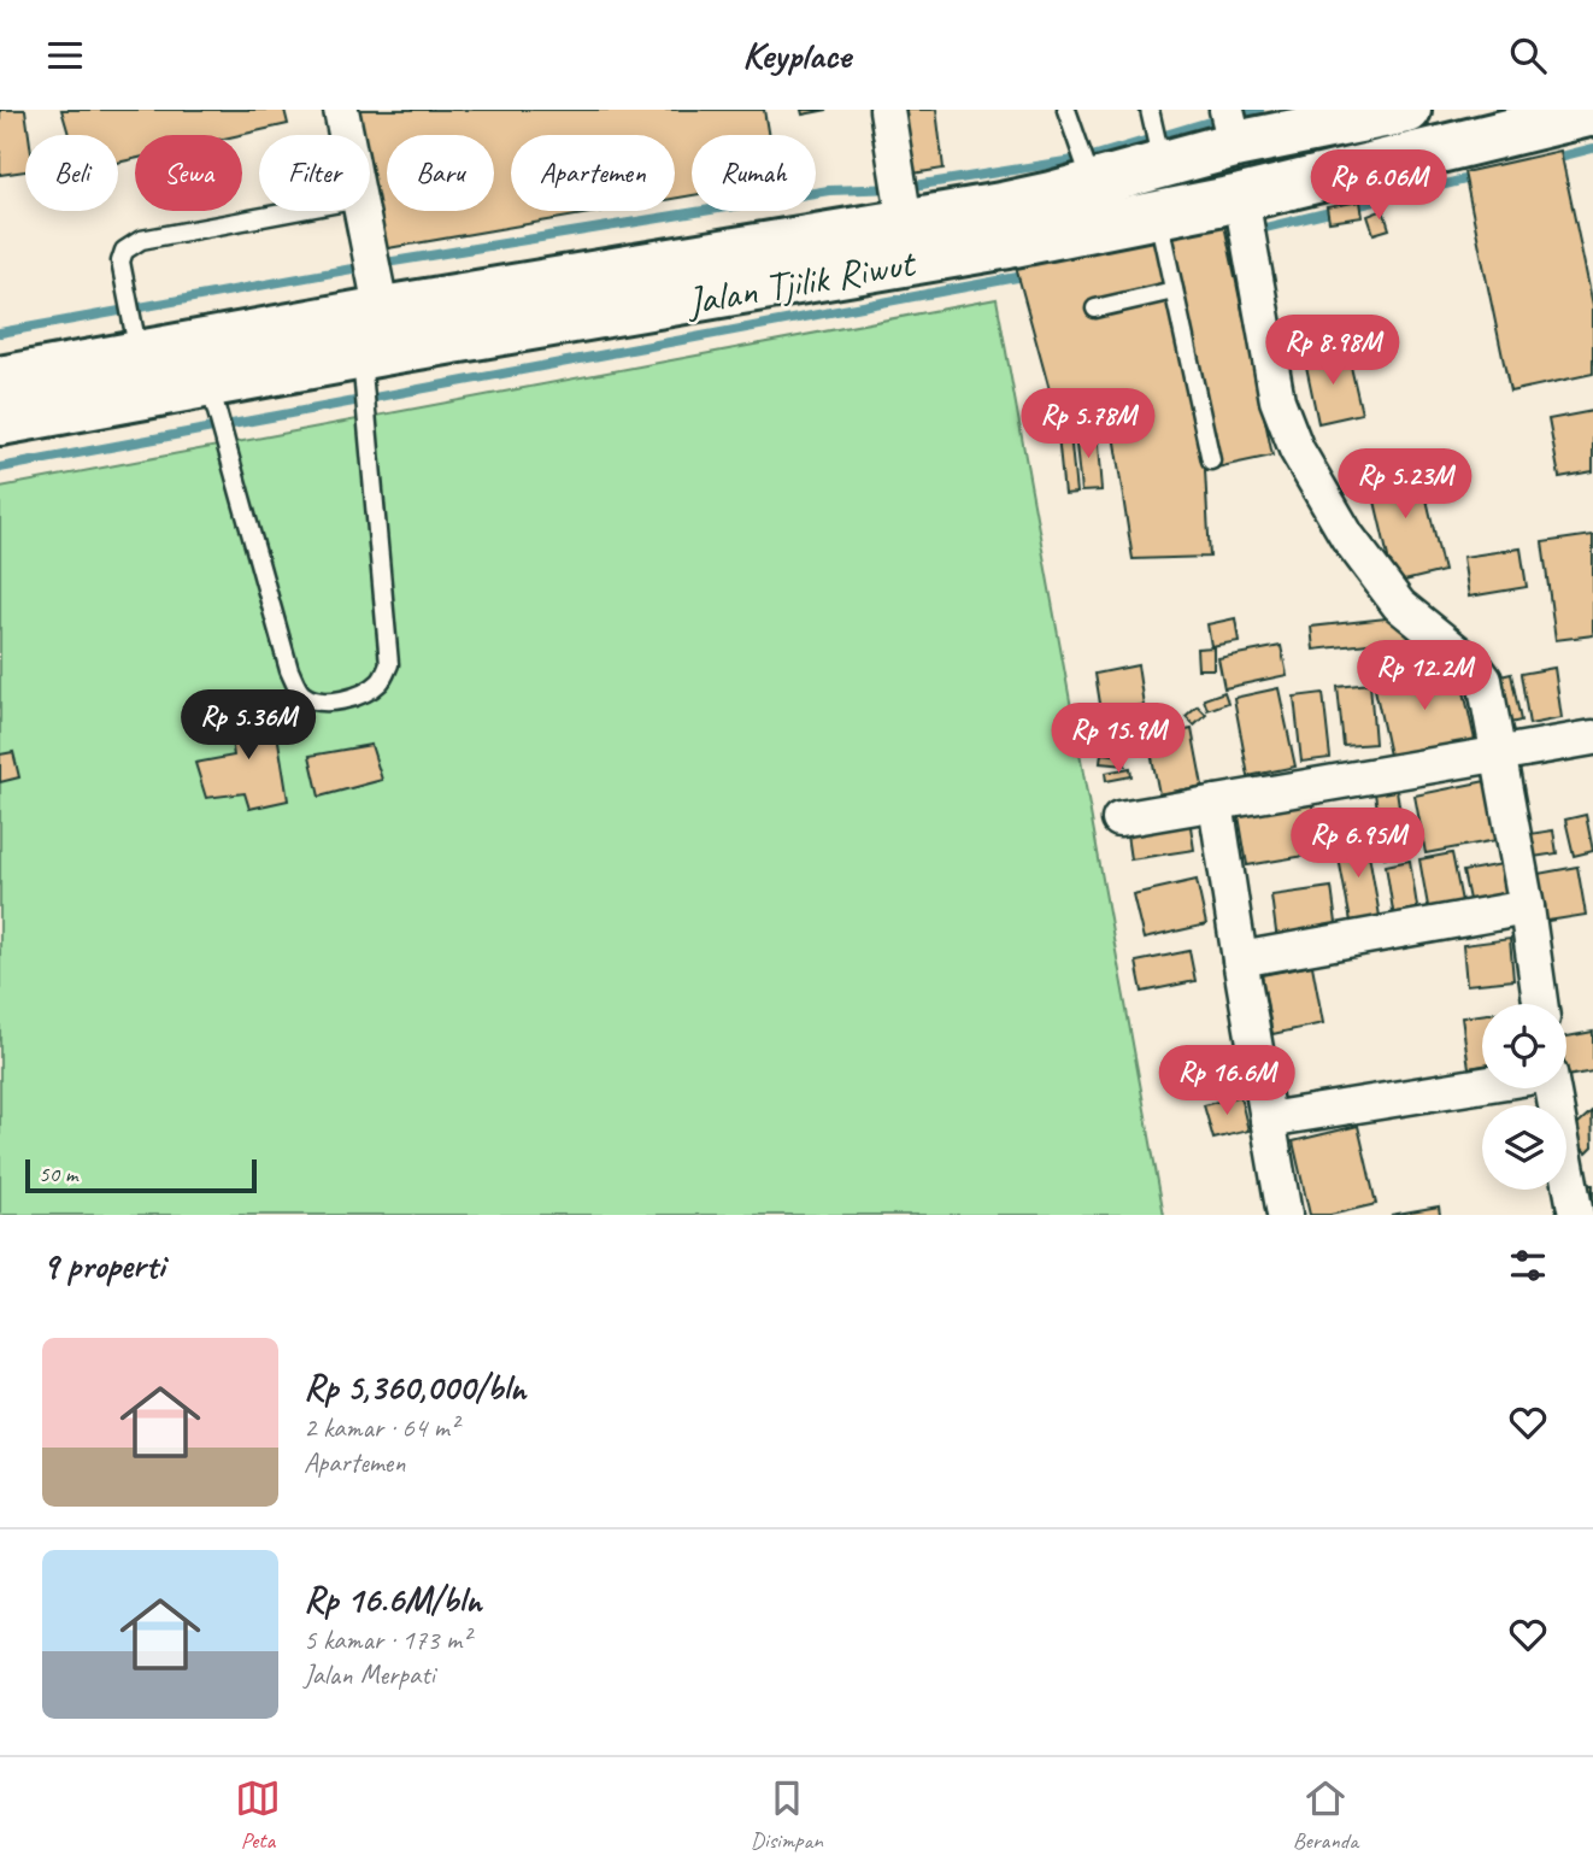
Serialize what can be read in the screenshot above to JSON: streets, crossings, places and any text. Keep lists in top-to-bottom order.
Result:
{
  "streets": {
    "highway": ["Jalan Tjilik Riwut"]
  },
  "scale_bar": "50 m",
  "page": {
    "header": "Keyplace",
    "chip": [
      "Beli",
      "Sewa",
      "Filter",
      "Baru",
      "Apartemen",
      "Rumah"
    ],
    "price": [
      "Rp 6.06M",
      "Rp 8.98M",
      "Rp 5.78M",
      "Rp 5.23M",
      "Rp 12.2M",
      "Rp 5.36M",
      "Rp 15.9M",
      "Rp 6.95M",
      "Rp 16.6M"
    ],
    "scale": "50 m",
    "heading": "9 properti",
    "list": [
      {
        "name": "Rp 5,360,000/bln",
        "note": "2 kamar · 64 m² · Apartemen"
      },
      {
        "name": "Rp 16.6M/bln",
        "note": "5 kamar · 173 m² · Jalan Merpati"
      }
    ],
    "tabs": ["Peta", "Disimpan", "Beranda"]
  }
}
